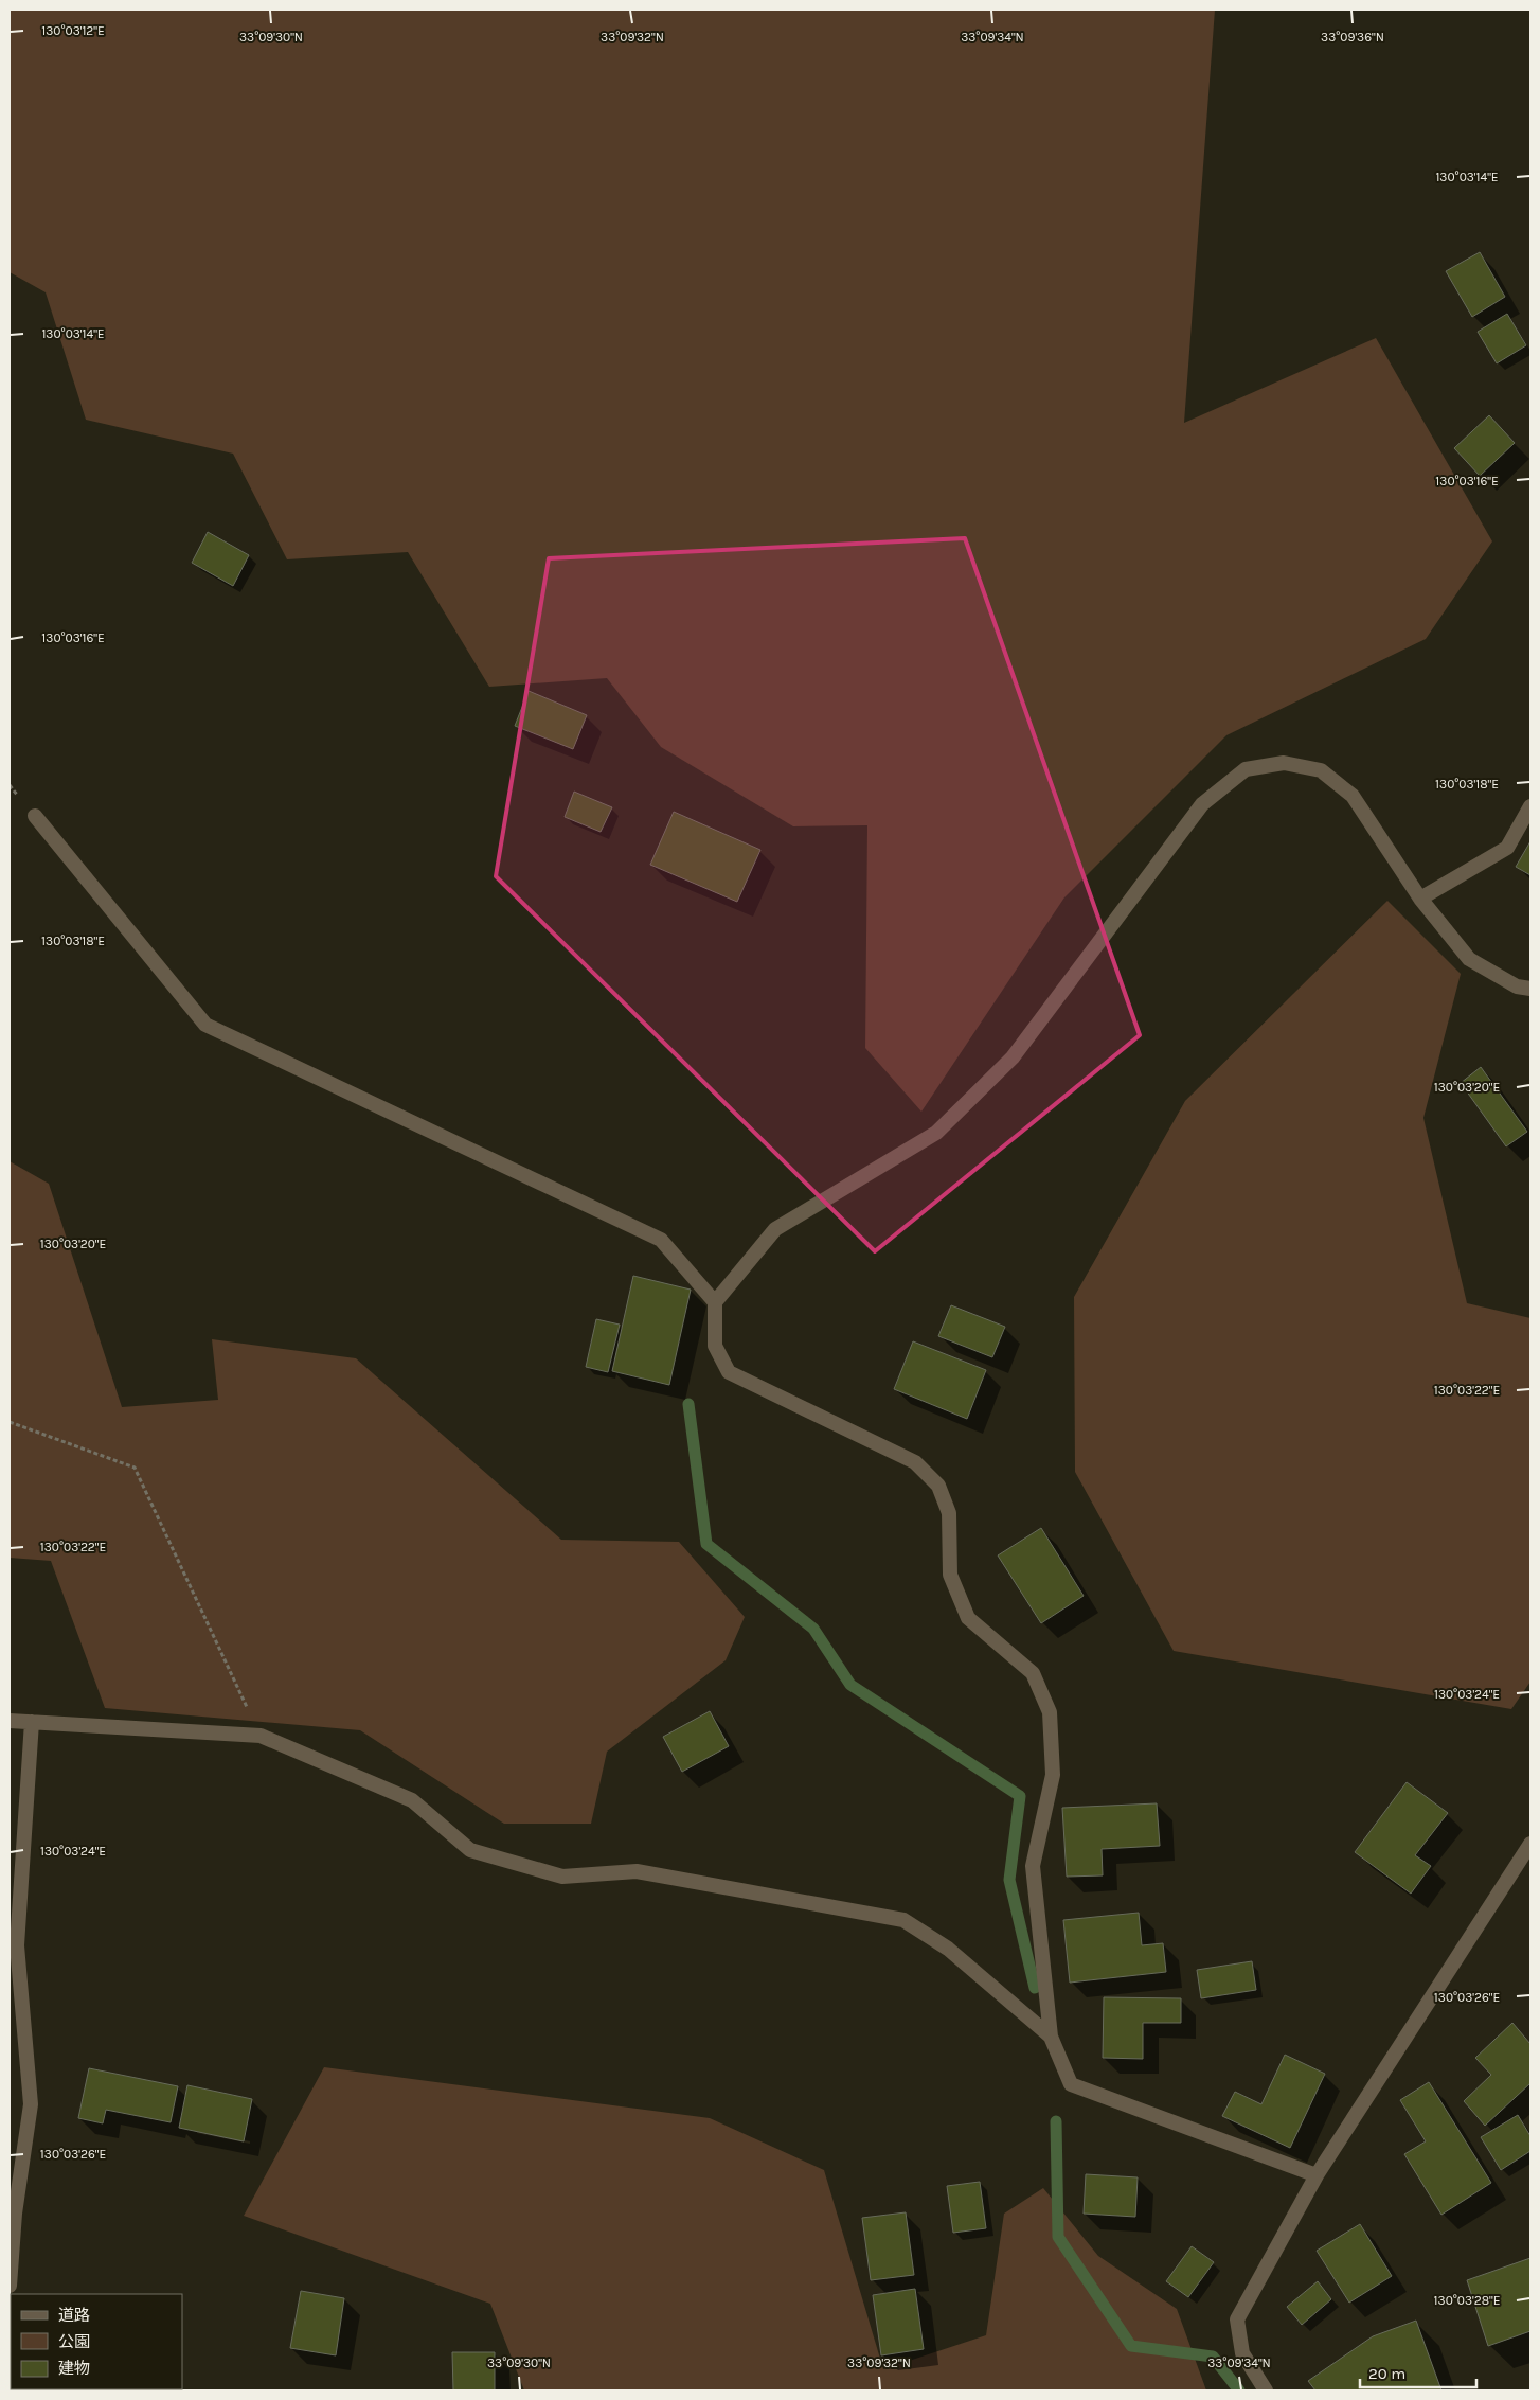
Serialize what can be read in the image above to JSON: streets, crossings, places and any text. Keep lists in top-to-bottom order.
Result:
{
  "legend": ["道路", "公園", "建物"],
  "scale_bar": "20 m",
  "coordinates": [
    "130°03'12\"E",
    "33°09'30\"N",
    "33°09'32\"N",
    "33°09'34\"N",
    "33°09'36\"N",
    "130°03'14\"E",
    "130°03'16\"E",
    "130°03'18\"E",
    "130°03'20\"E",
    "130°03'22\"E",
    "130°03'24\"E",
    "130°03'26\"E",
    "130°03'28\"E"
  ]
}
